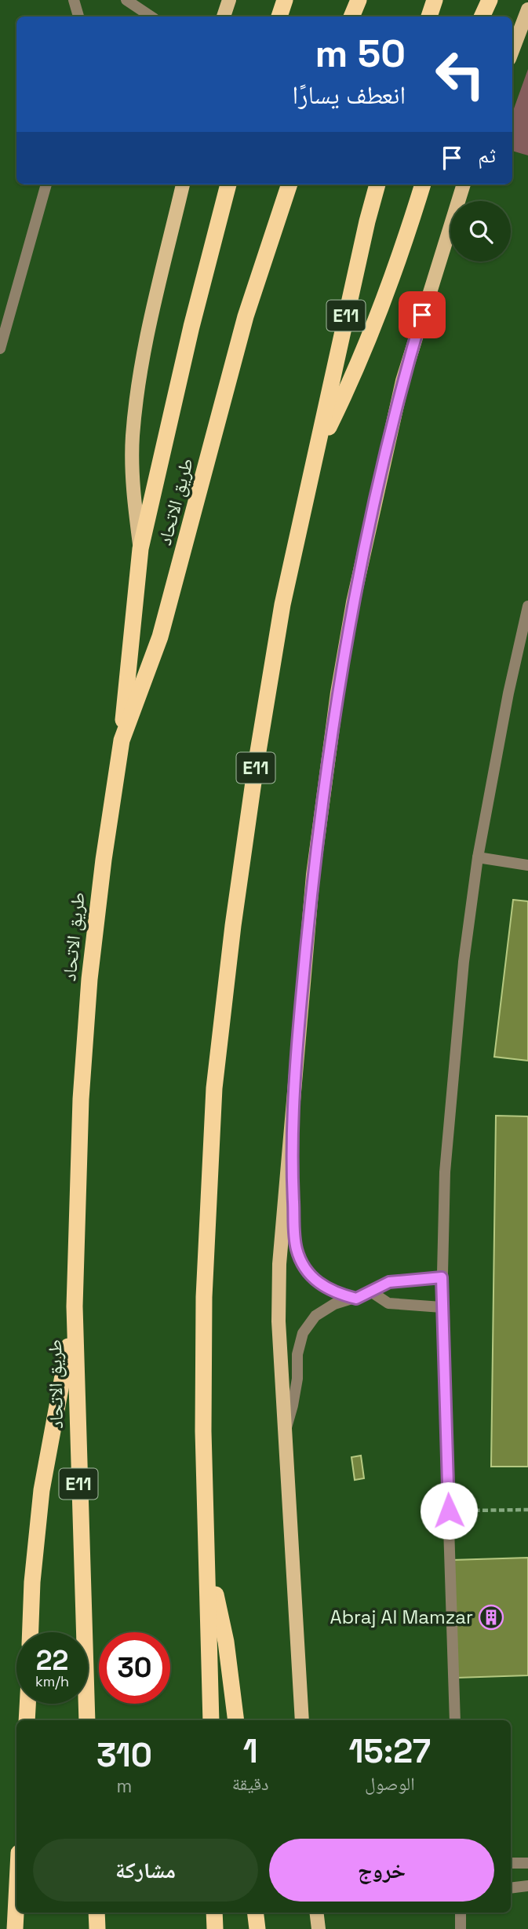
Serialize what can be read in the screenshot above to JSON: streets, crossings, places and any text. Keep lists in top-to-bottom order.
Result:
{
  "streets": {
    "highway": ["E11", "طريق الاتحاد"]
  },
  "places": {
    "building": ["Abraj Al Mamzar"]
  },
  "page": {
    "turn": ["50 m", "انعطف يسارًا"],
    "then": "ثم",
    "speed": "22 km/h",
    "limit": "30",
    "eta": [
      "15:27",
      "الوصول",
      "1",
      "دقيقة",
      "310",
      "m"
    ],
    "buttons": ["خروج", "مشاركة"]
  }
}
